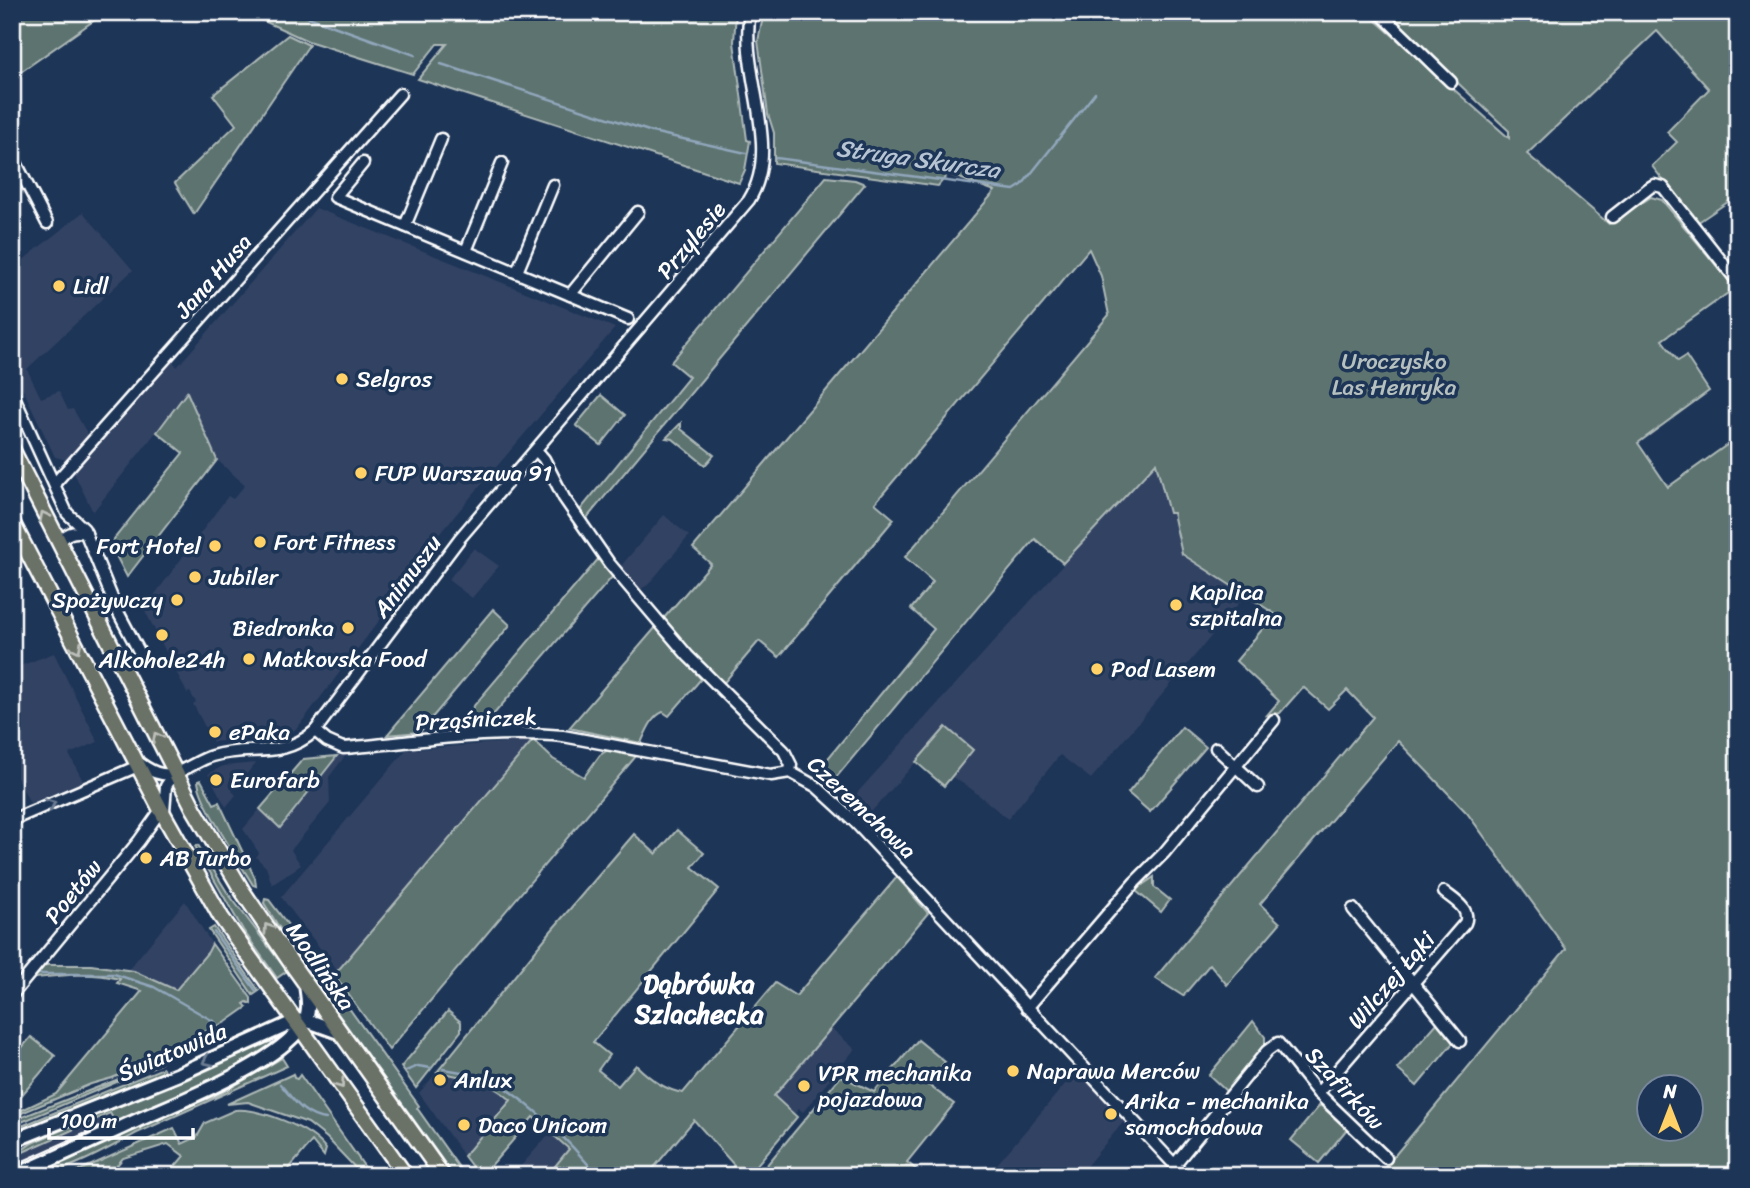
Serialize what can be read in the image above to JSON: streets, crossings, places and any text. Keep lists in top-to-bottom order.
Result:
{
  "streets": {
    "main road": ["Modlińska"],
    "street": [
      "Przylesie",
      "Jana Husa",
      "Animuszu",
      "Prząśniczek",
      "Czeremchowa",
      "Poetów",
      "Wilczej Łąki",
      "Światowida",
      "Szafirków"
    ]
  },
  "crossings": [
    ["Przylesie", "Animuszu"],
    ["Przylesie", "Czeremchowa"],
    ["Animuszu", "Prząśniczek"],
    ["Animuszu", "Czeremchowa"],
    ["Prząśniczek", "Czeremchowa"],
    ["Czeremchowa", "Szafirków"],
    ["Wilczej Łąki", "Szafirków"]
  ],
  "districts": ["Dąbrówka Szlachecka"],
  "water": ["Struga Skurcza"],
  "parks": ["Uroczysko Las Henryka"],
  "places": [
    "Lidl",
    "Selgros",
    "FUP Warszawa 91",
    "Fort Fitness",
    "Fort Hotel",
    "Jubiler",
    "Spożywczy",
    "Kaplica szpitalna",
    "Biedronka",
    "Alkohole24h",
    "Matkovska Food",
    "Pod Lasem",
    "ePaka",
    "Eurofarb",
    "AB Turbo",
    "Naprawa Merców",
    "Anlux",
    "VPR mechanika pojazdowa",
    "Arika - mechanika samochodowa",
    "Daco Unicom"
  ],
  "scale_bar": "100 m",
  "north": "top"
}
